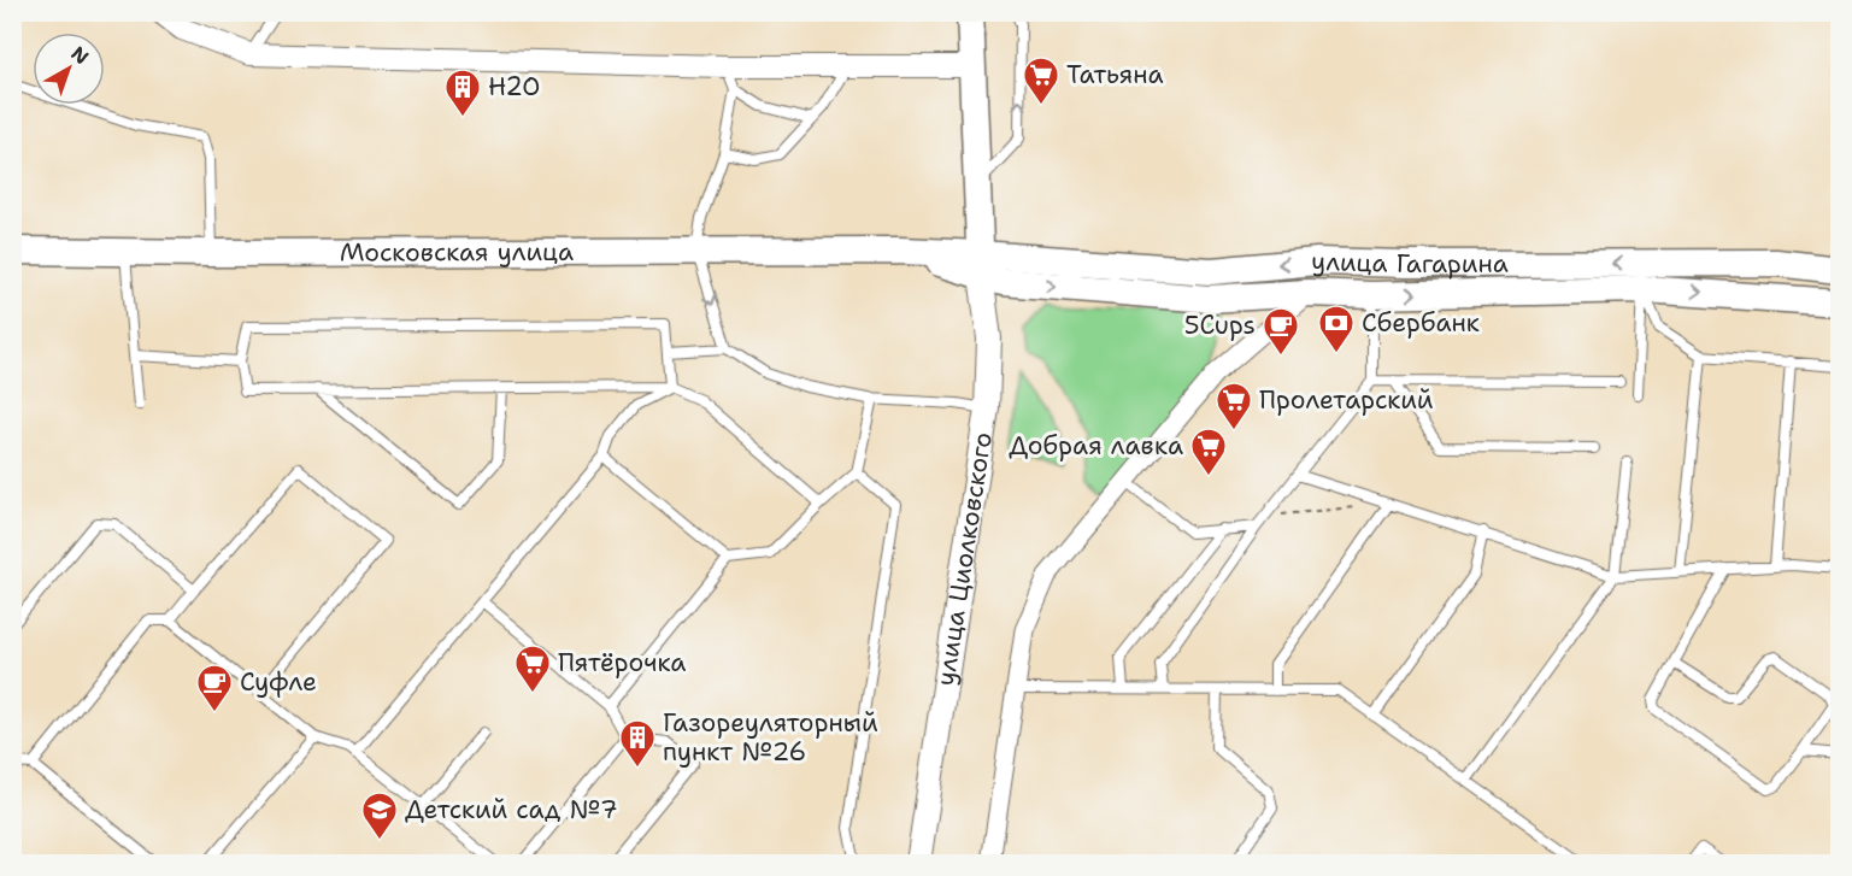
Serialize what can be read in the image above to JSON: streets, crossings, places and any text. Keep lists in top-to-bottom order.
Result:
{
  "streets": {
    "main road": ["Московская улица", "улица Гагарина", "улица Циолковского"]
  },
  "crossings": [
    ["Московская улица", "улица Гагарина"],
    ["Московская улица", "улица Циолковского"],
    ["улица Гагарина", "улица Циолковского"]
  ],
  "places": {
    "supermarket": [
      "Татьяна",
      "Пролетарский",
      "Добрая лавка",
      "Пятёрочка"
    ],
    "building": ["Н2О", "Газореуляторный пункт №26"],
    "bank": ["Сбербанк"],
    "cafe": ["5Cups", "Суфле"],
    "school or university": ["Детский сад №7"]
  },
  "north": "top right"
}
